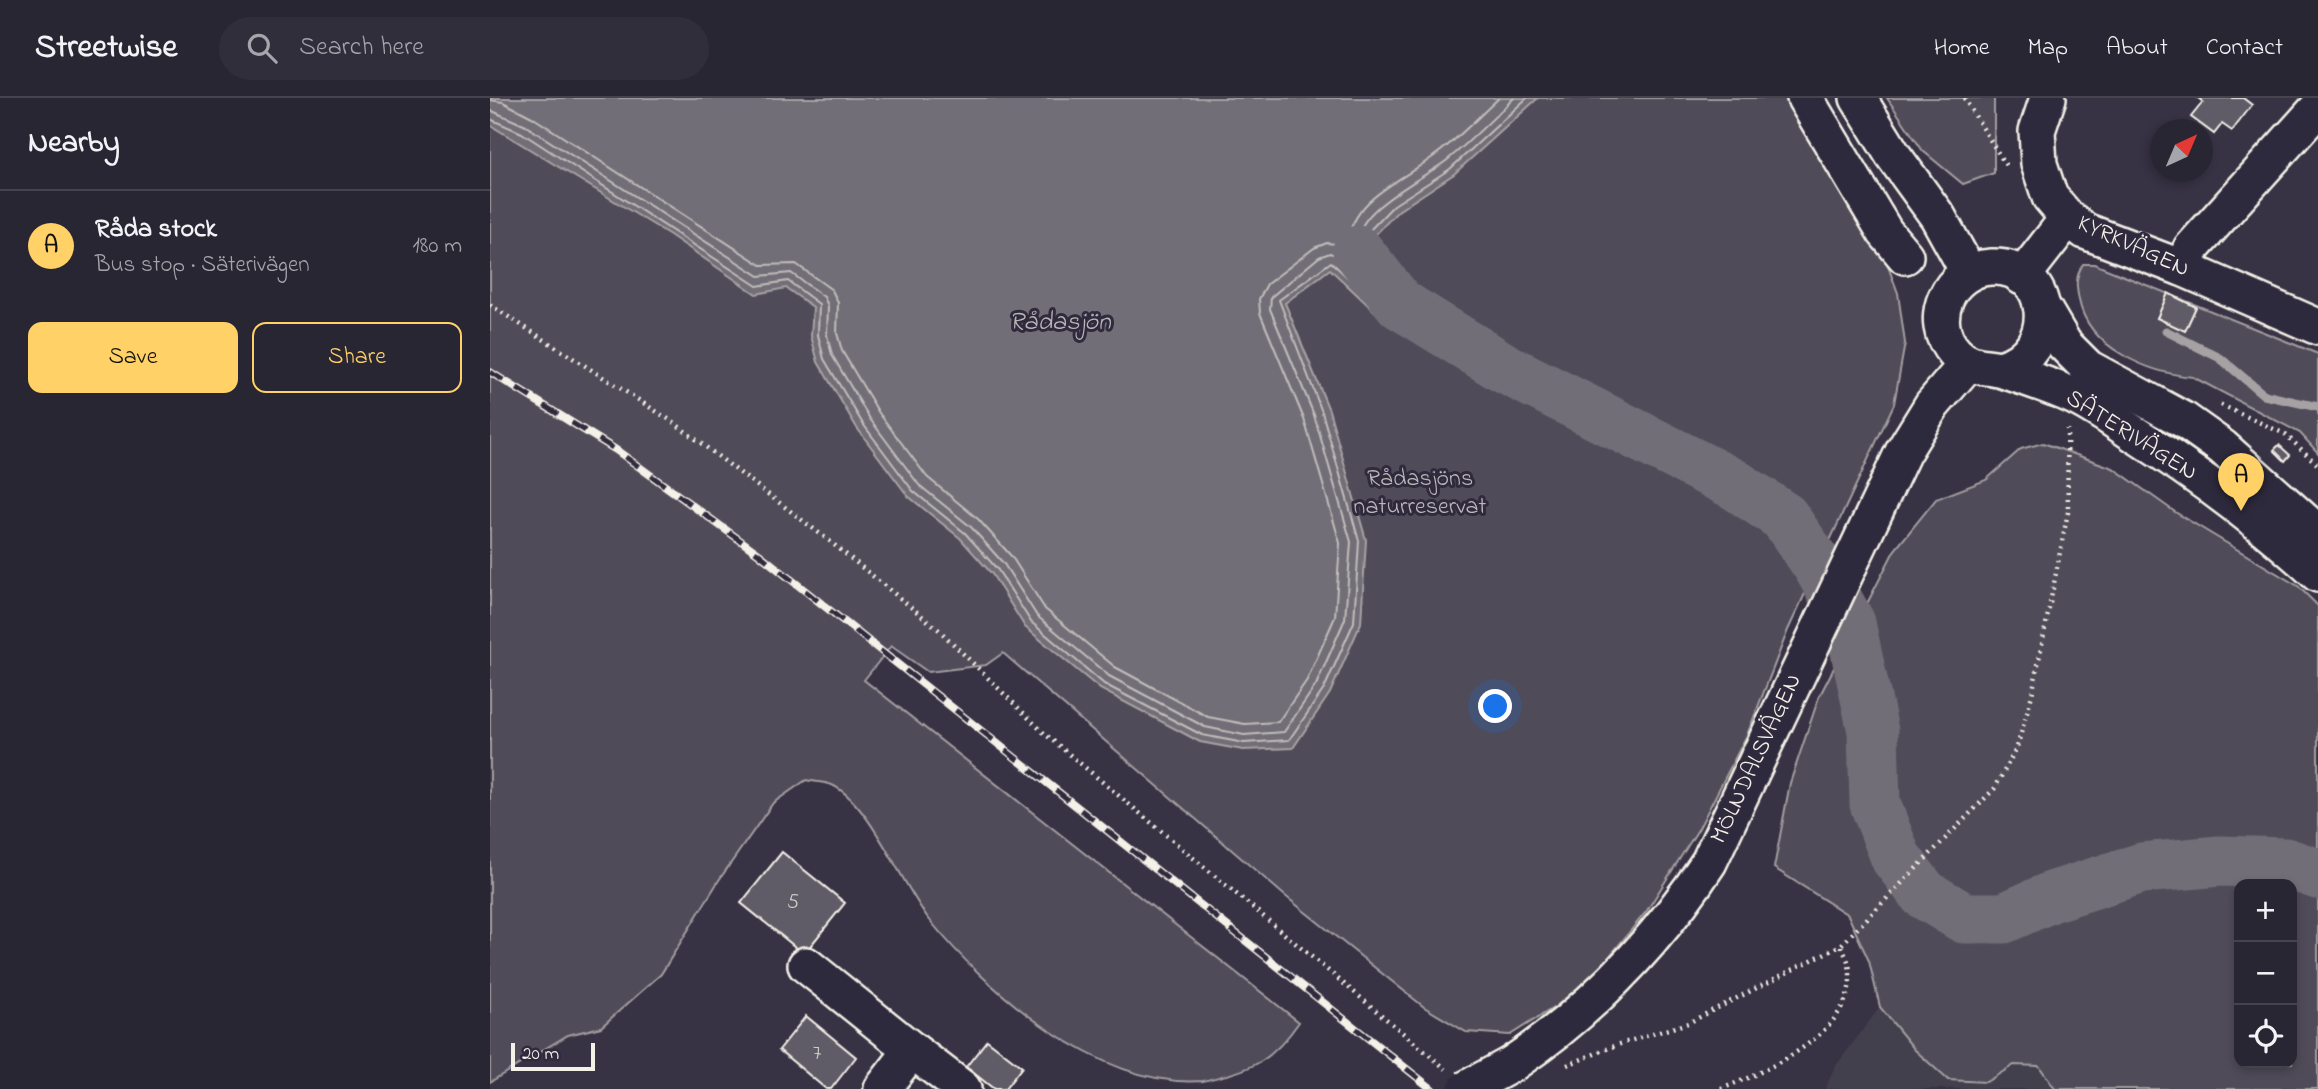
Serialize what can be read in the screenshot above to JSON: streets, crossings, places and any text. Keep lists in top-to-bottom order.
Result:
{
  "streets": {
    "street": ["KYRKVÄGEN", "SÄTERIVÄGEN", "MÖLNDALSVÄGEN"]
  },
  "crossings": [
    ["SÄTERIVÄGEN", "MÖLNDALSVÄGEN"]
  ],
  "water": ["Rådasjön"],
  "parks": ["Rådasjöns naturreservat"],
  "house_numbers": ["5", "7"],
  "scale_bar": "20 m",
  "north": "top right",
  "page": {
    "header": "Streetwise",
    "search": "Search here",
    "nav": [
      "Home",
      "Map",
      "About",
      "Contact"
    ],
    "heading": "Nearby",
    "list": [
      {
        "mark": "A",
        "name": "Råda stock",
        "note": "Bus stop · Säterivägen",
        "value": "180 m"
      }
    ],
    "buttons": ["Save", "Share"],
    "pins": "A",
    "map_buttons": ["+", "−"],
    "scale": "20 m"
  }
}
